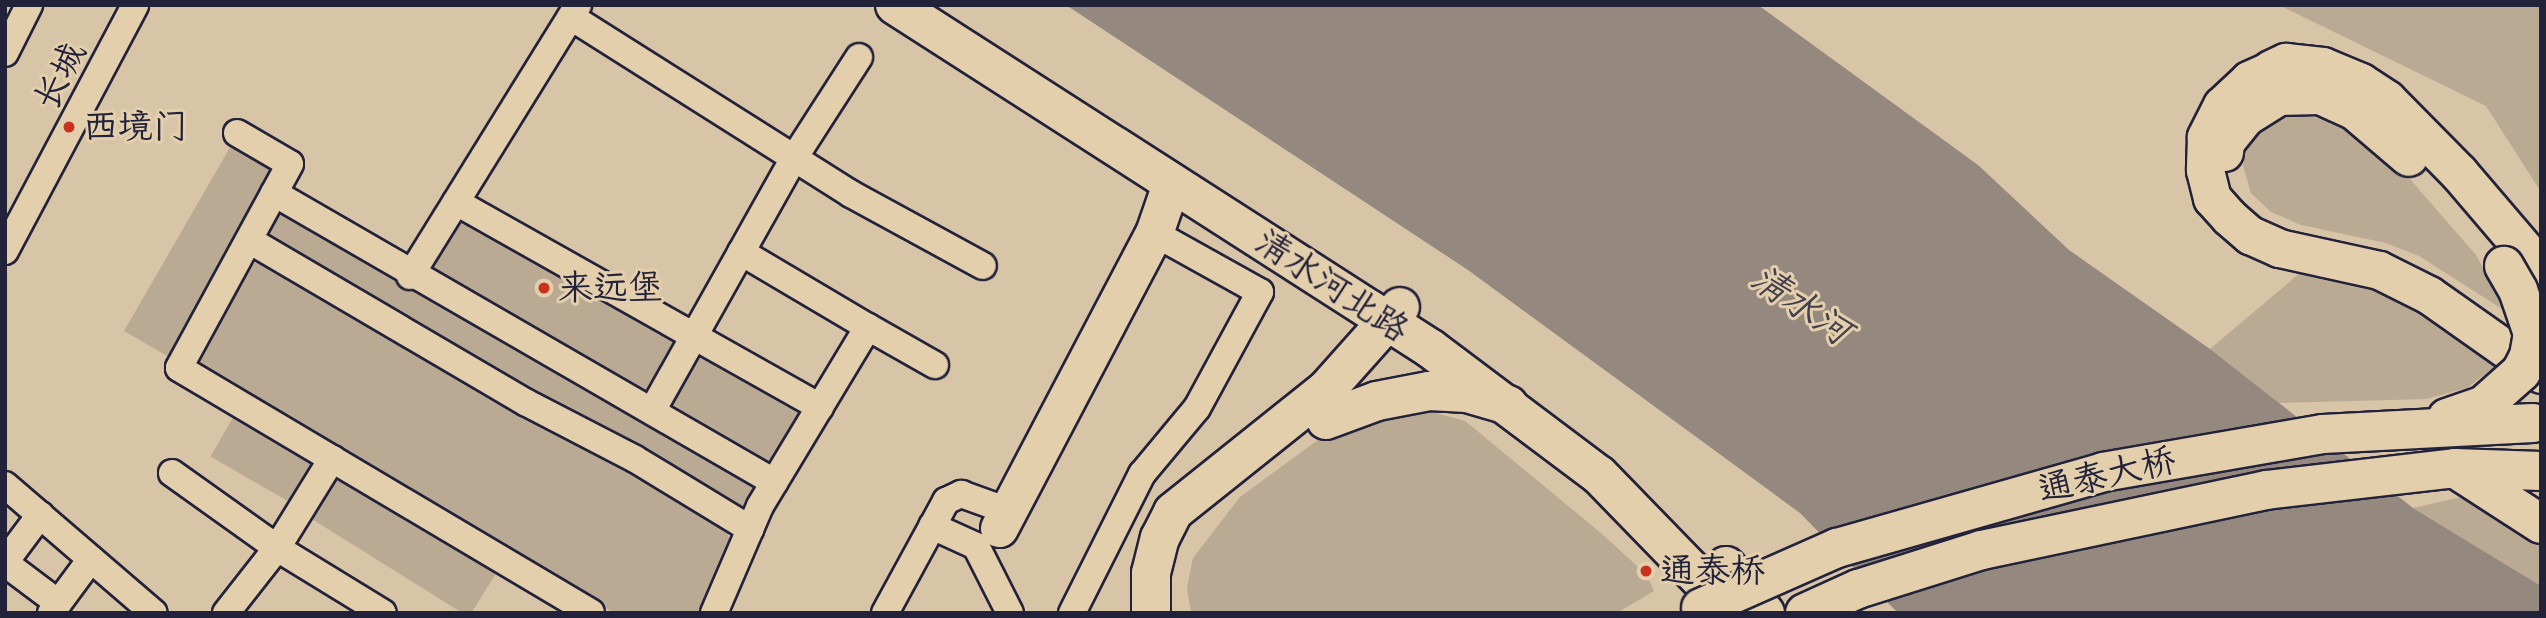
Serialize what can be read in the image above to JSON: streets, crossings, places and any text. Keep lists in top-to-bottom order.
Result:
{
  "streets": {
    "main road": ["清水河北路", "通泰大桥"],
    "street": ["长城"]
  },
  "crossings": [
    ["清水河北路", "通泰大桥"]
  ],
  "water": ["清水河"],
  "places": ["西境门", "来远堡", "通泰桥"]
}
